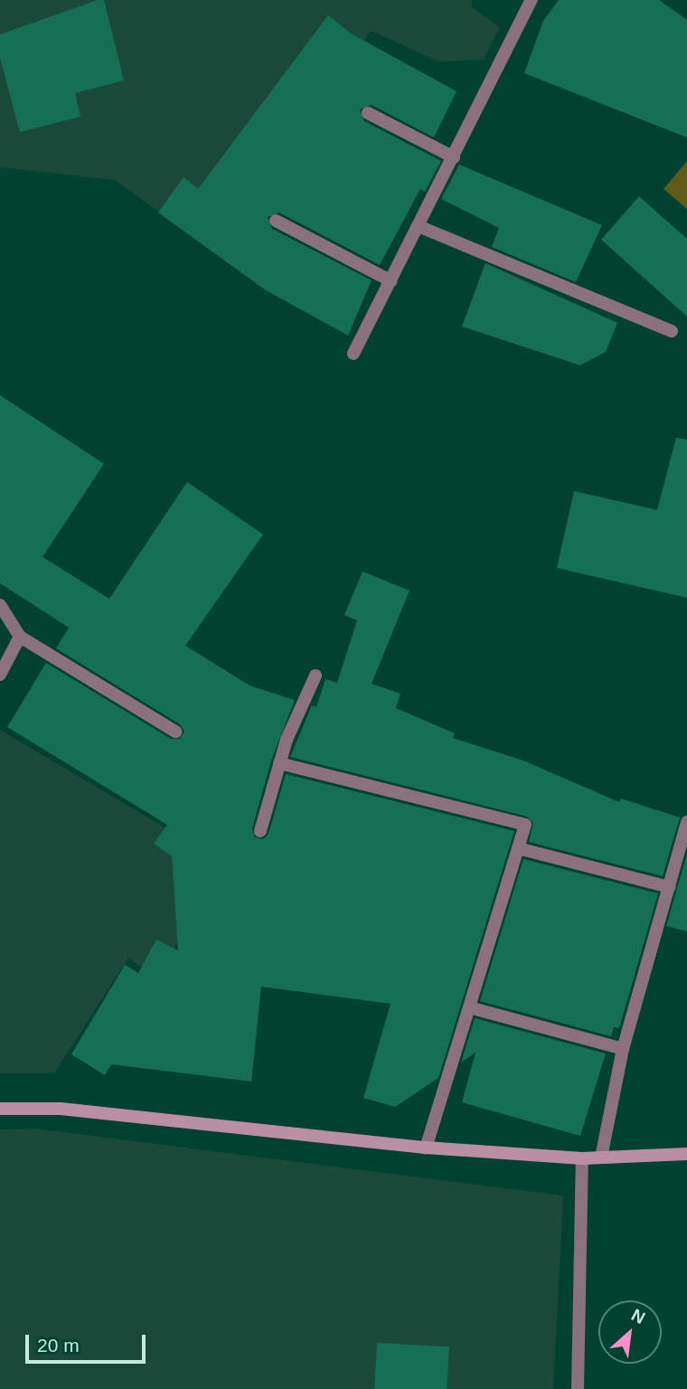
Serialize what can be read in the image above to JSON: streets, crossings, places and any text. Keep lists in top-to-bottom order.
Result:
{
  "scale_bar": "20 m",
  "north": "top right"
}
